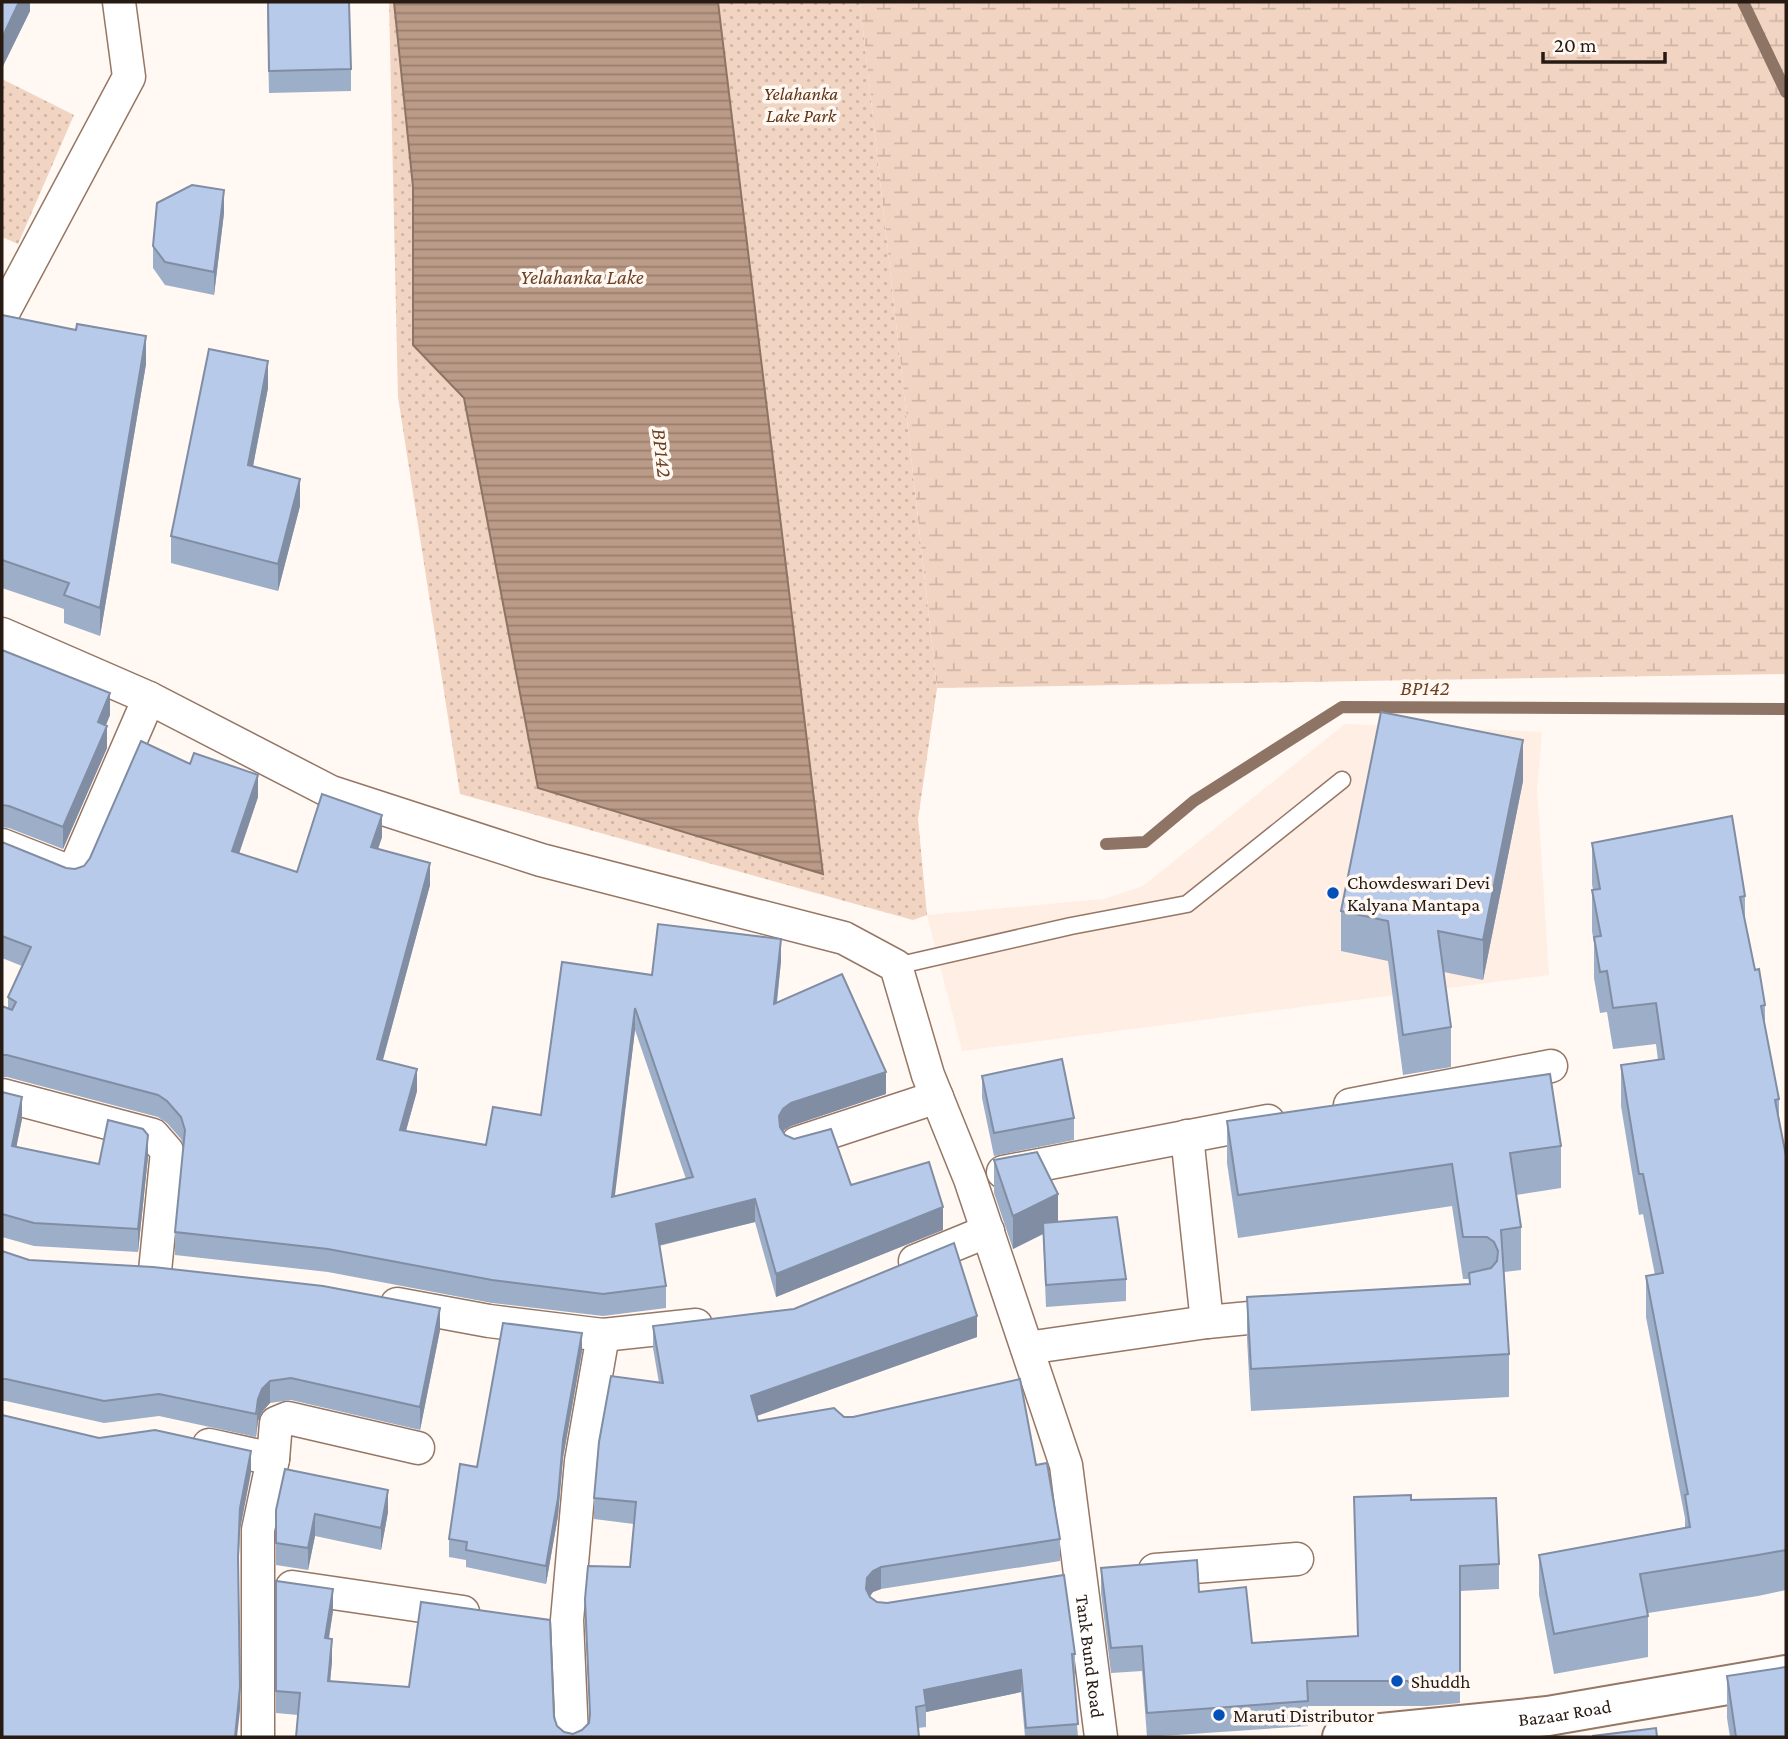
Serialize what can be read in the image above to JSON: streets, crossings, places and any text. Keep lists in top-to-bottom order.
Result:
{
  "streets": {
    "street": ["Tank Bund Road", "Bazaar Road"]
  },
  "water": ["Yelahanka Lake", "BP142"],
  "parks": ["Yelahanka Lake Park"],
  "places": ["Chowdeswari Devi Kalyana Mantapa", "Shuddh", "Maruti Distributor"],
  "scale_bar": "20 m"
}
